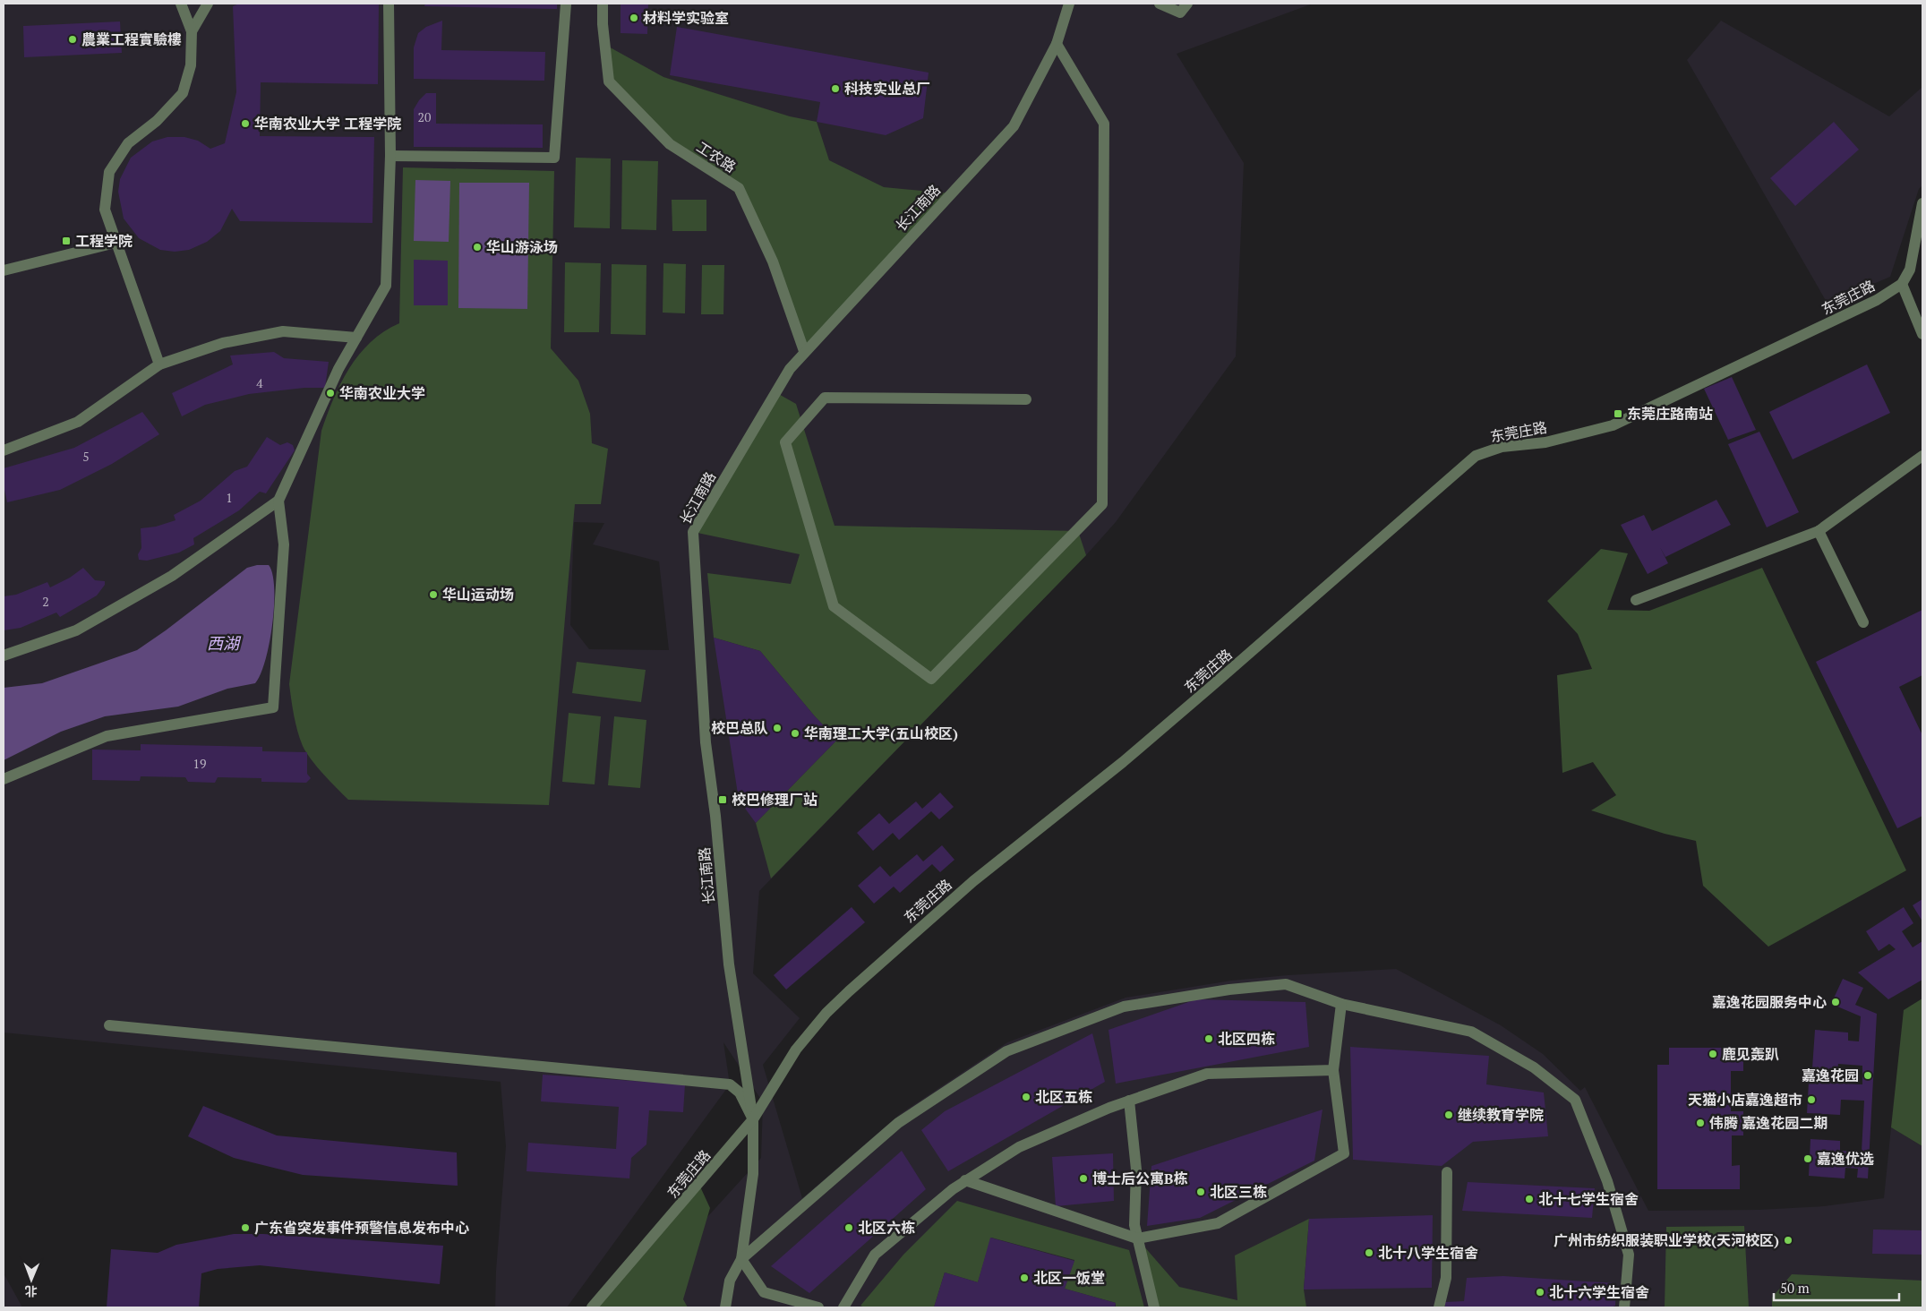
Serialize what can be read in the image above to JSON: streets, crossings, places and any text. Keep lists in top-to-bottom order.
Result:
{
  "streets": {
    "street": ["工农路", "长江南路", "东莞庄路"]
  },
  "crossings": [
    ["工农路", "长江南路"],
    ["长江南路", "东莞庄路"]
  ],
  "water": ["西湖"],
  "places": {
    "other": [
      "材料学实验室",
      "農業工程實驗樓",
      "科技实业总厂",
      "华南农业大学 工程学院",
      "华山游泳场",
      "华南农业大学",
      "华山运动场",
      "校巴总队",
      "华南理工大学(五山校区)",
      "嘉逸花园服务中心",
      "北区四栋",
      "鹿见轰趴",
      "嘉逸花园",
      "北区五栋",
      "天猫小店嘉逸超市",
      "继续教育学院",
      "伟腾 嘉逸花园二期",
      "嘉逸优选",
      "博士后公寓B栋",
      "北区三栋",
      "北十七学生宿舍",
      "广东省突发事件预警信息发布中心",
      "北区六栋",
      "广州市纺织服装职业学校(天河校区)",
      "北十八学生宿舍",
      "北区一饭堂",
      "北十六学生宿舍"
    ],
    "transit": ["工程学院", "东莞庄路南站", "校巴修理厂站"]
  },
  "house_numbers": [
    "20",
    "4",
    "5",
    "1",
    "2",
    "19"
  ],
  "scale_bar": "50 m",
  "north": "bottom"
}
